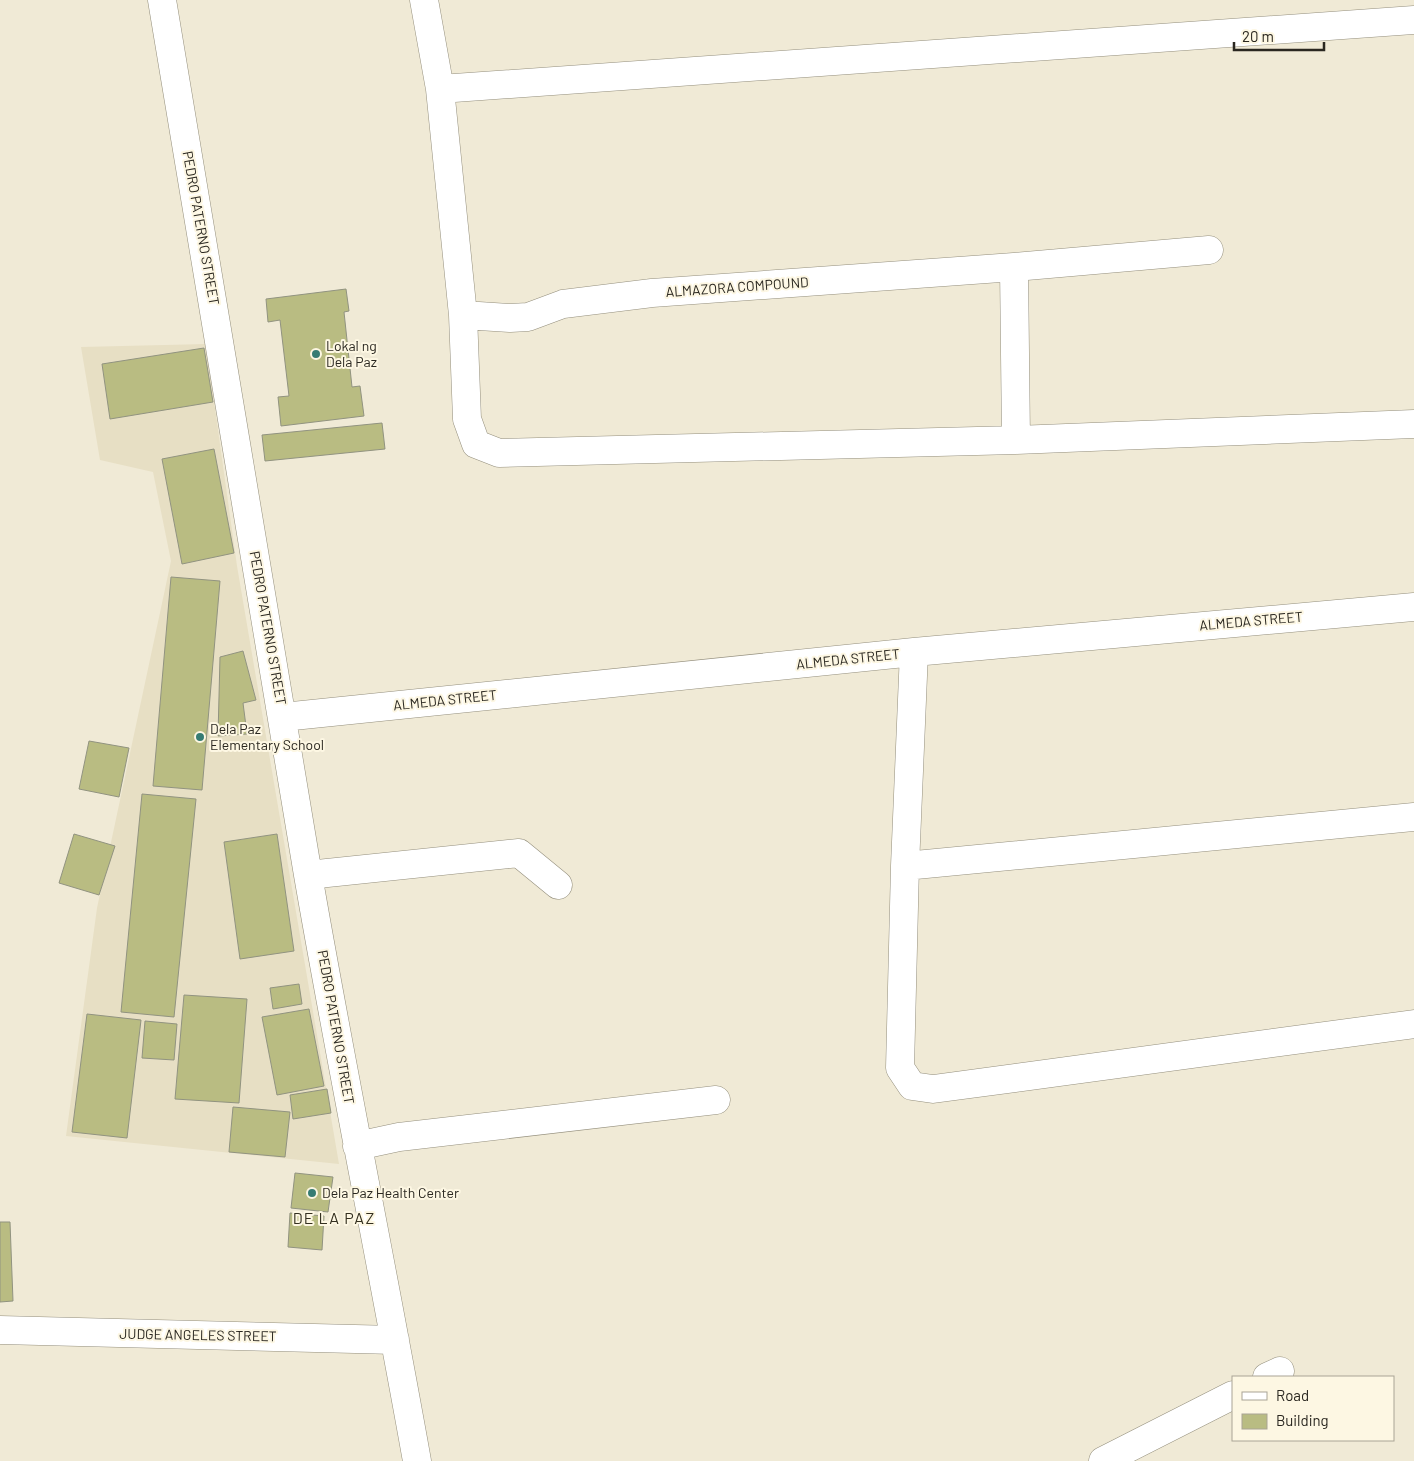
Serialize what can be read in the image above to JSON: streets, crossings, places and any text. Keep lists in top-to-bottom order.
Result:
{
  "streets": {
    "street": [
      "PEDRO PATERNO STREET",
      "ALMAZORA COMPOUND",
      "ALMEDA STREET",
      "JUDGE ANGELES STREET"
    ]
  },
  "crossings": [
    ["PEDRO PATERNO STREET", "ALMEDA STREET"],
    ["PEDRO PATERNO STREET", "JUDGE ANGELES STREET"]
  ],
  "districts": ["DE LA PAZ"],
  "places": ["Lokal ng Dela Paz", "Dela Paz Elementary School", "Dela Paz Health Center"],
  "legend": ["Road", "Building"],
  "scale_bar": "20 m"
}
